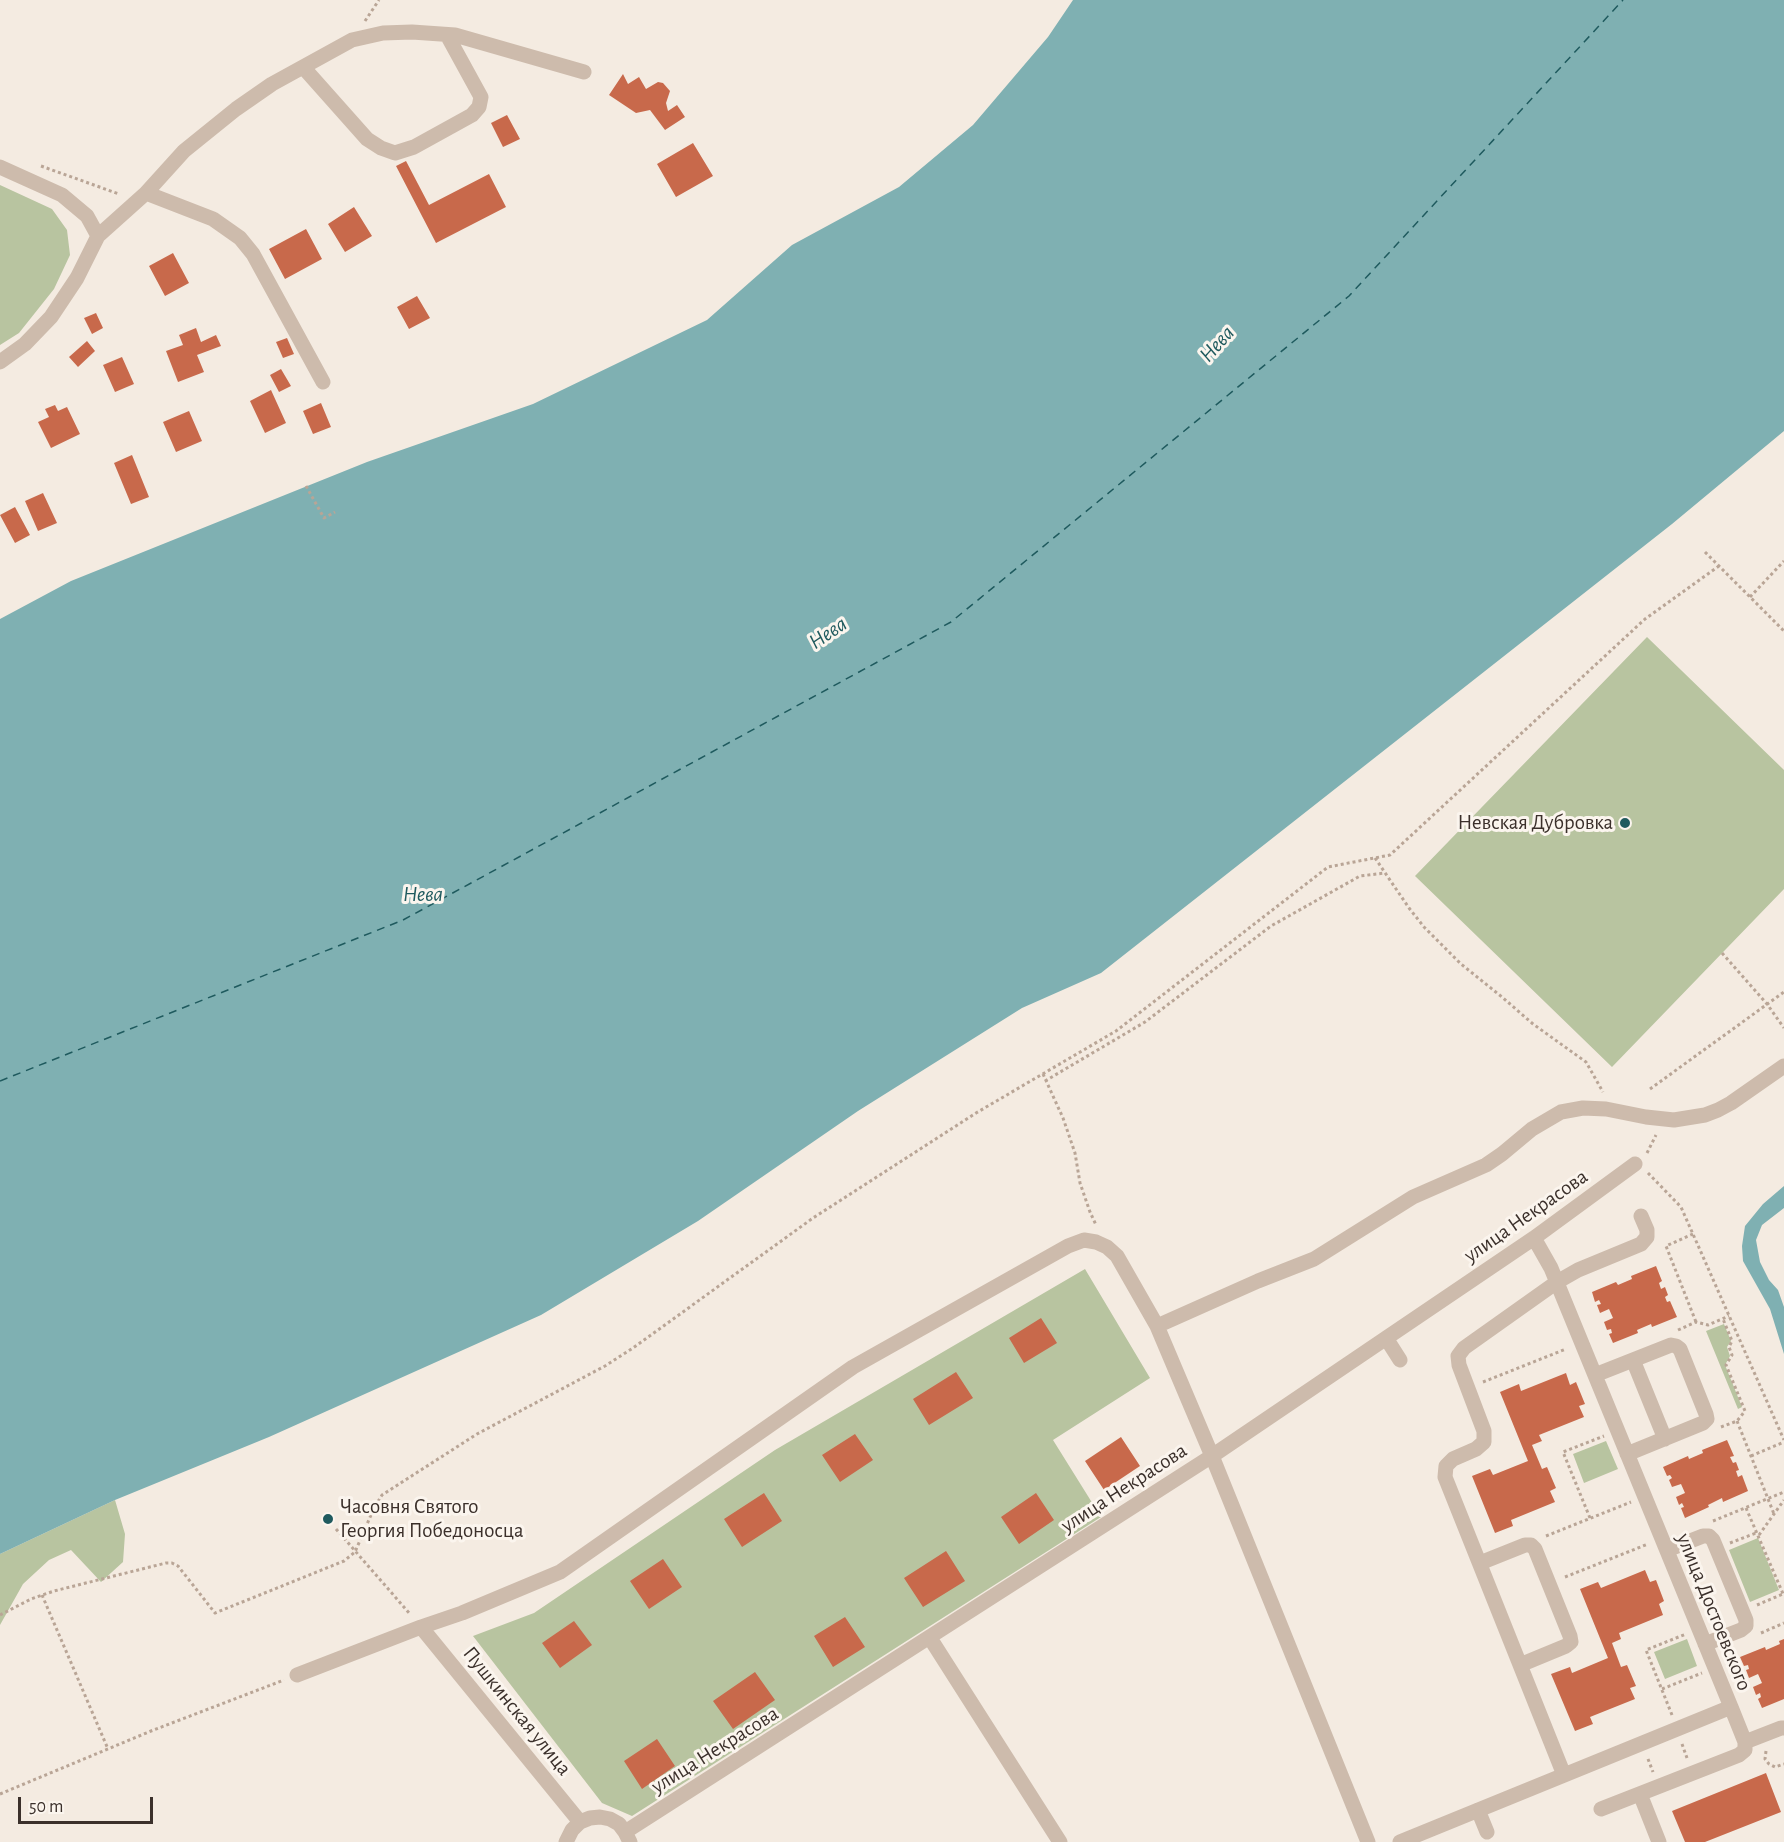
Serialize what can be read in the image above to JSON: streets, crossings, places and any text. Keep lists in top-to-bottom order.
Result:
{
  "streets": {
    "street": ["улица Некрасова", "улица Достоевского", "Пушкинская улица"]
  },
  "crossings": [
    ["улица Некрасова", "улица Достоевского"]
  ],
  "water": ["Нева"],
  "places": ["Невская Дубровка", "Часовня Святого Георгия Победоносца"],
  "scale_bar": "50 m"
}
